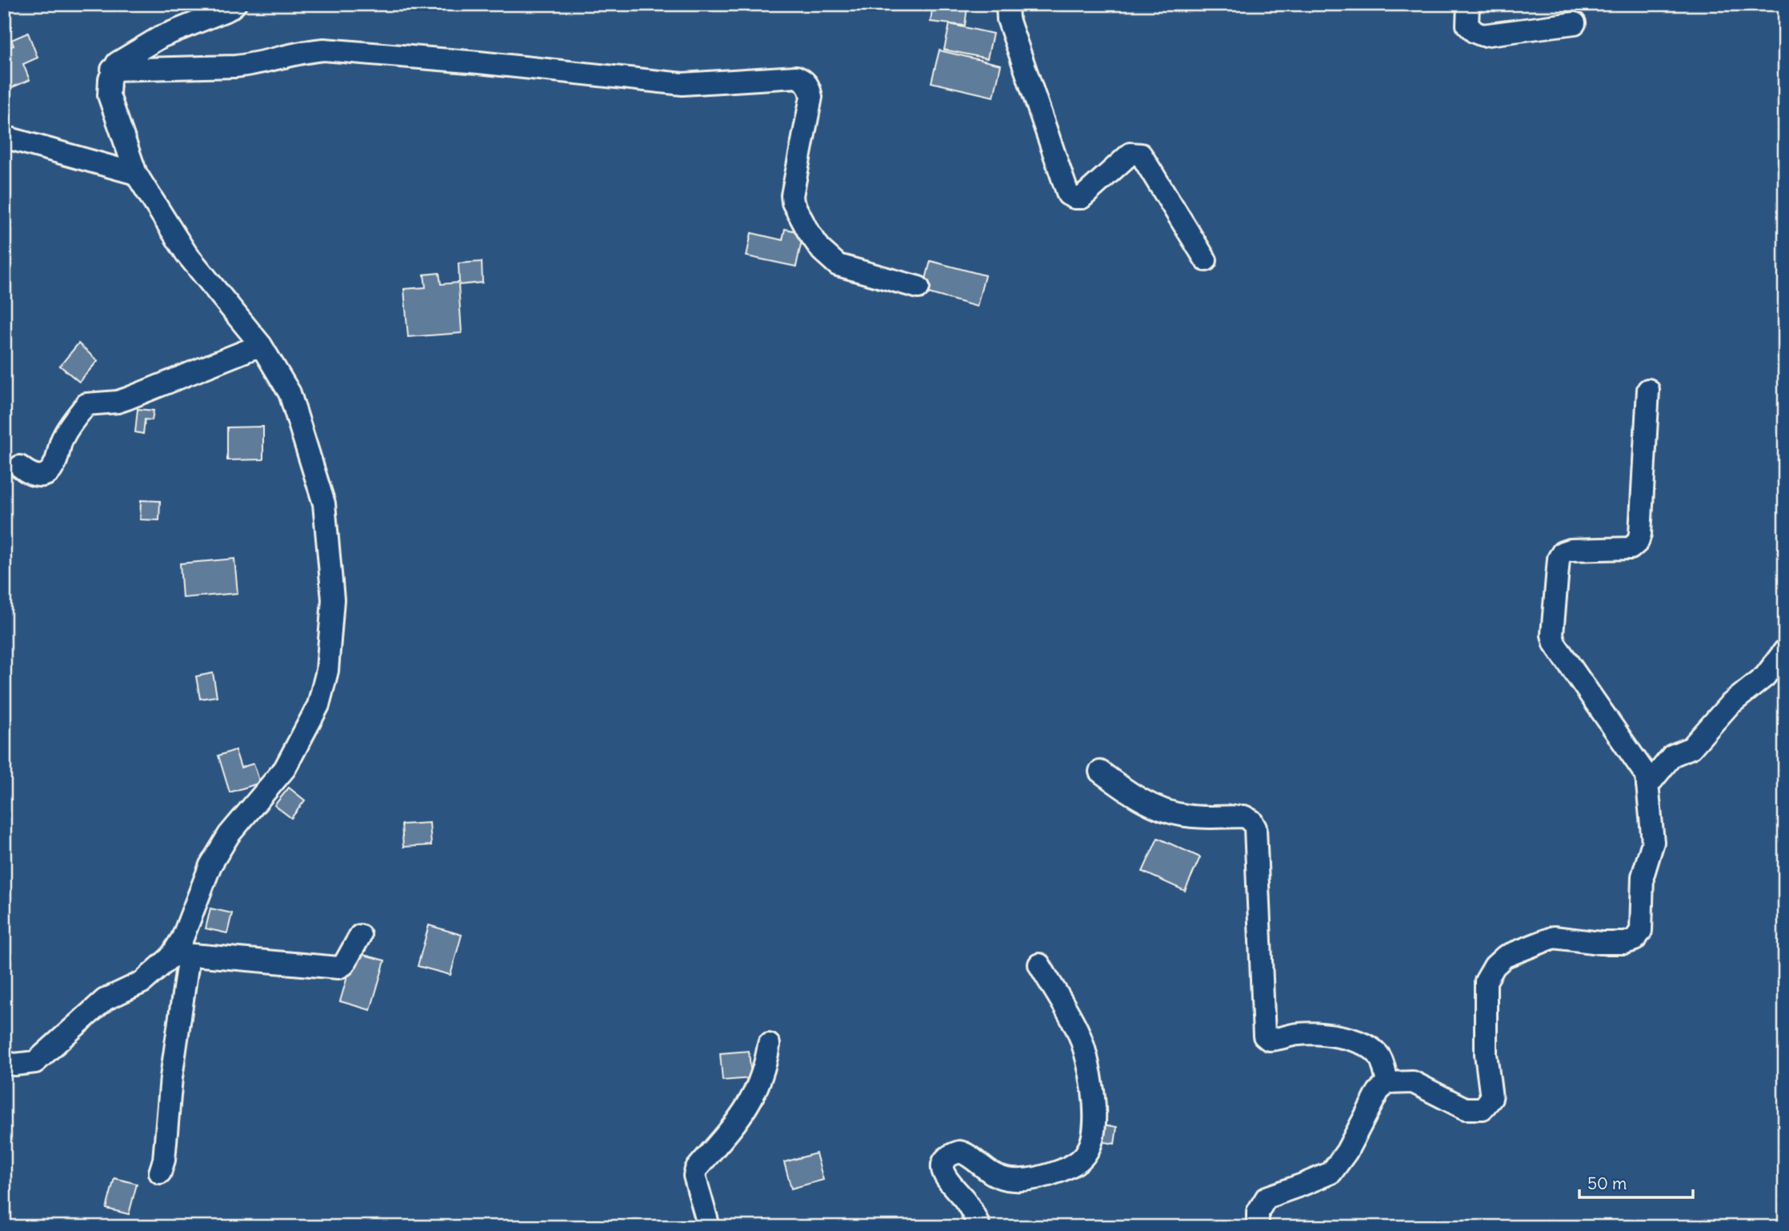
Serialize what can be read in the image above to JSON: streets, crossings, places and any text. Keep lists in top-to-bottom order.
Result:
{
  "scale_bar": "50 m"
}
